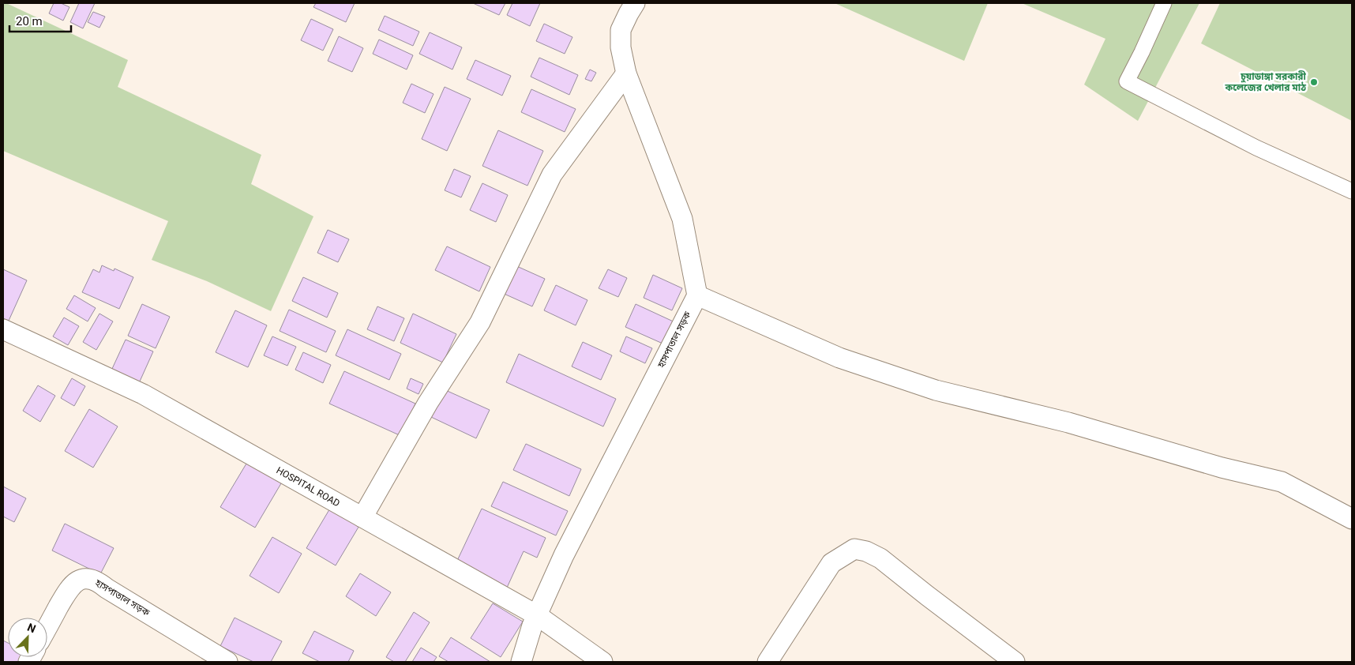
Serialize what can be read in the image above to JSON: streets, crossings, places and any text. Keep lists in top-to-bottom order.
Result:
{
  "streets": {
    "street": ["হাসপাতাল সড়ক", "HOSPITAL ROAD"]
  },
  "crossings": [
    ["হাসপাতাল সড়ক", "HOSPITAL ROAD"]
  ],
  "places": ["চুয়াডাঙ্গা সরকারী কলেজের খেলার মাঠ"],
  "scale_bar": "20 m",
  "north": "top right"
}
